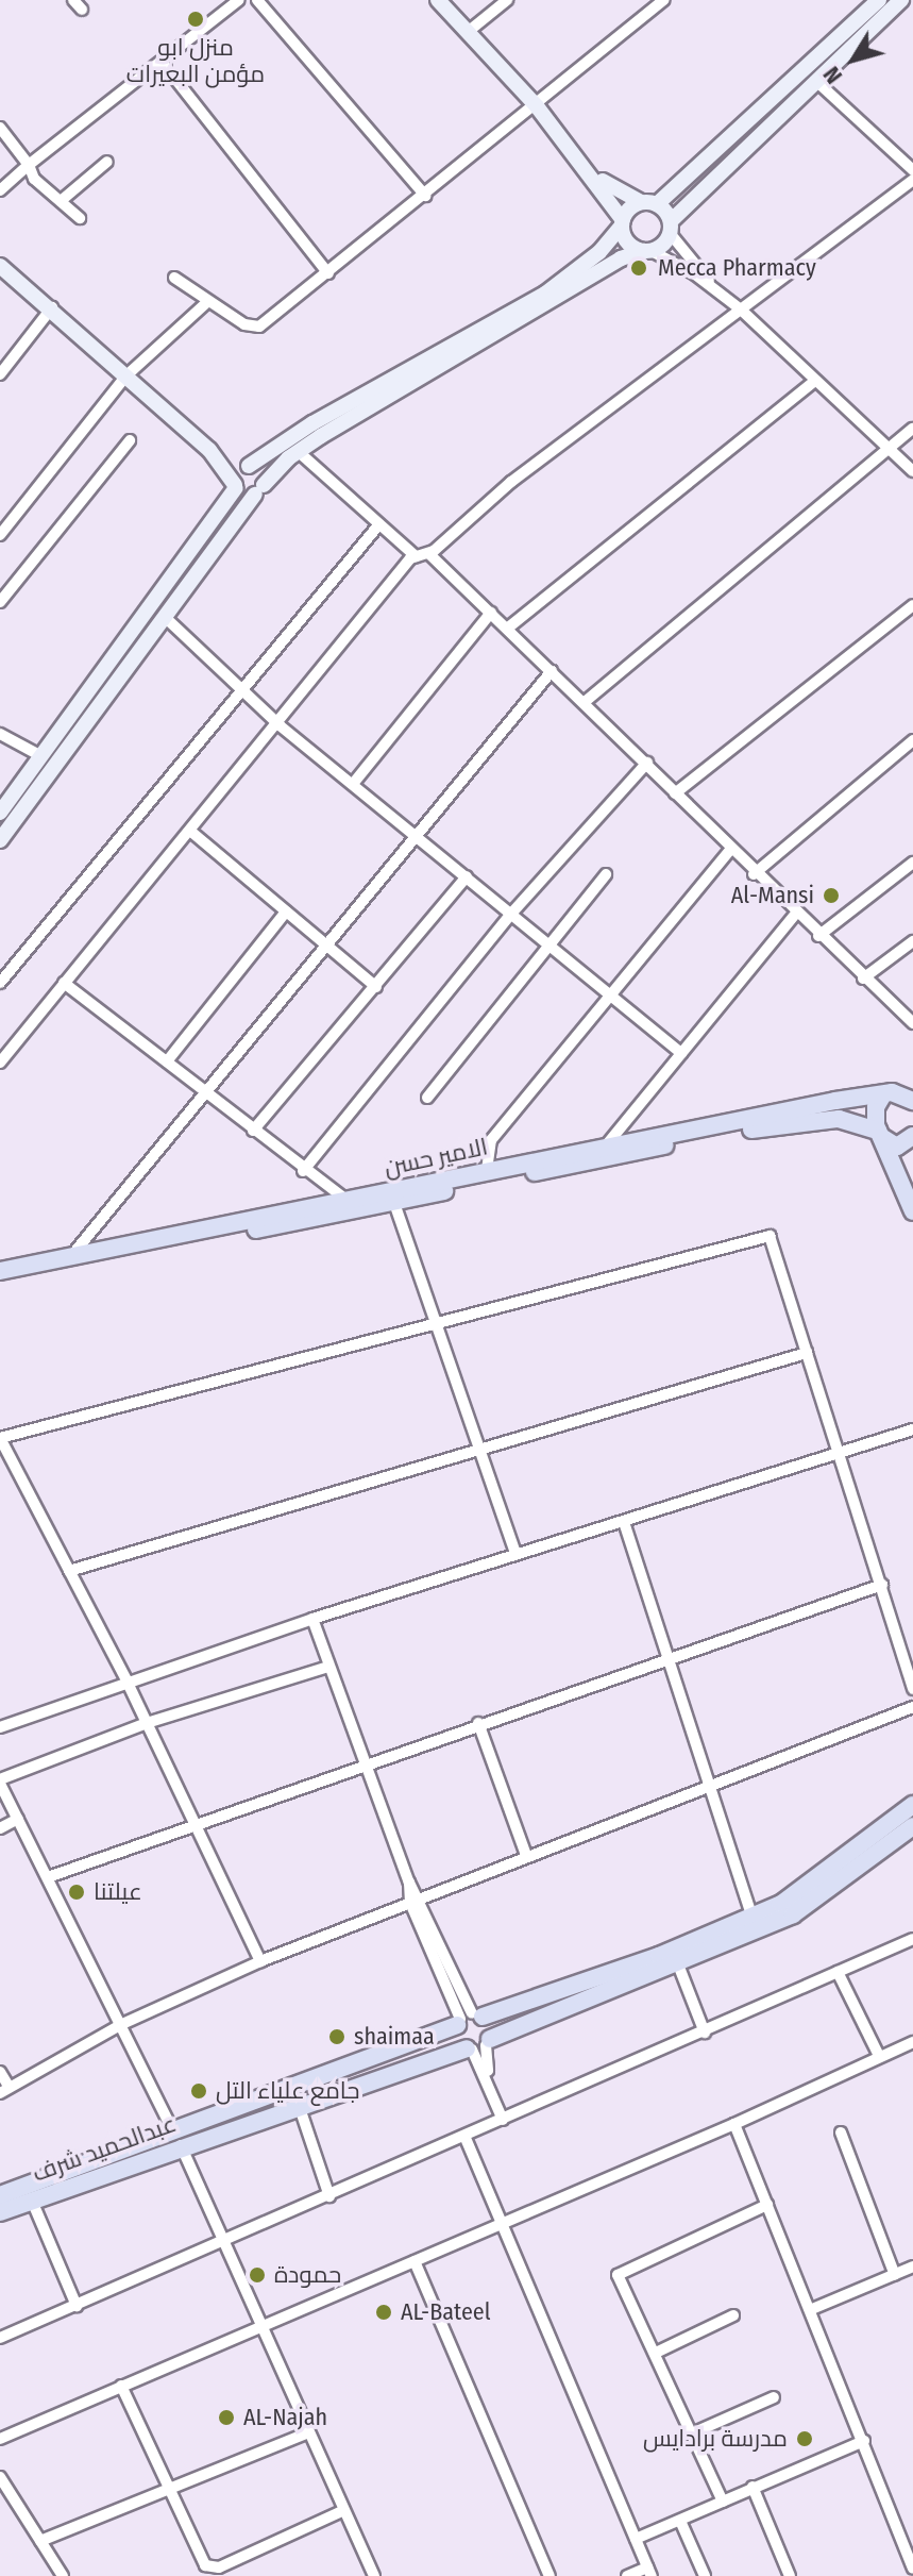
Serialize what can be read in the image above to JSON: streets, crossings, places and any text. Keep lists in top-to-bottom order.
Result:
{
  "streets": {
    "main road": ["الامير حسن", "عبدالحميد شرف"]
  },
  "places": [
    "منزل ابو مؤمن البعيرات",
    "Mecca Pharmacy",
    "Al-Mansi",
    "عيلتنا",
    "shaimaa",
    "جامع علياء التل",
    "حمودة",
    "AL-Bateel",
    "AL-Najah",
    "مدرسة برادايس"
  ],
  "north": "bottom left"
}
